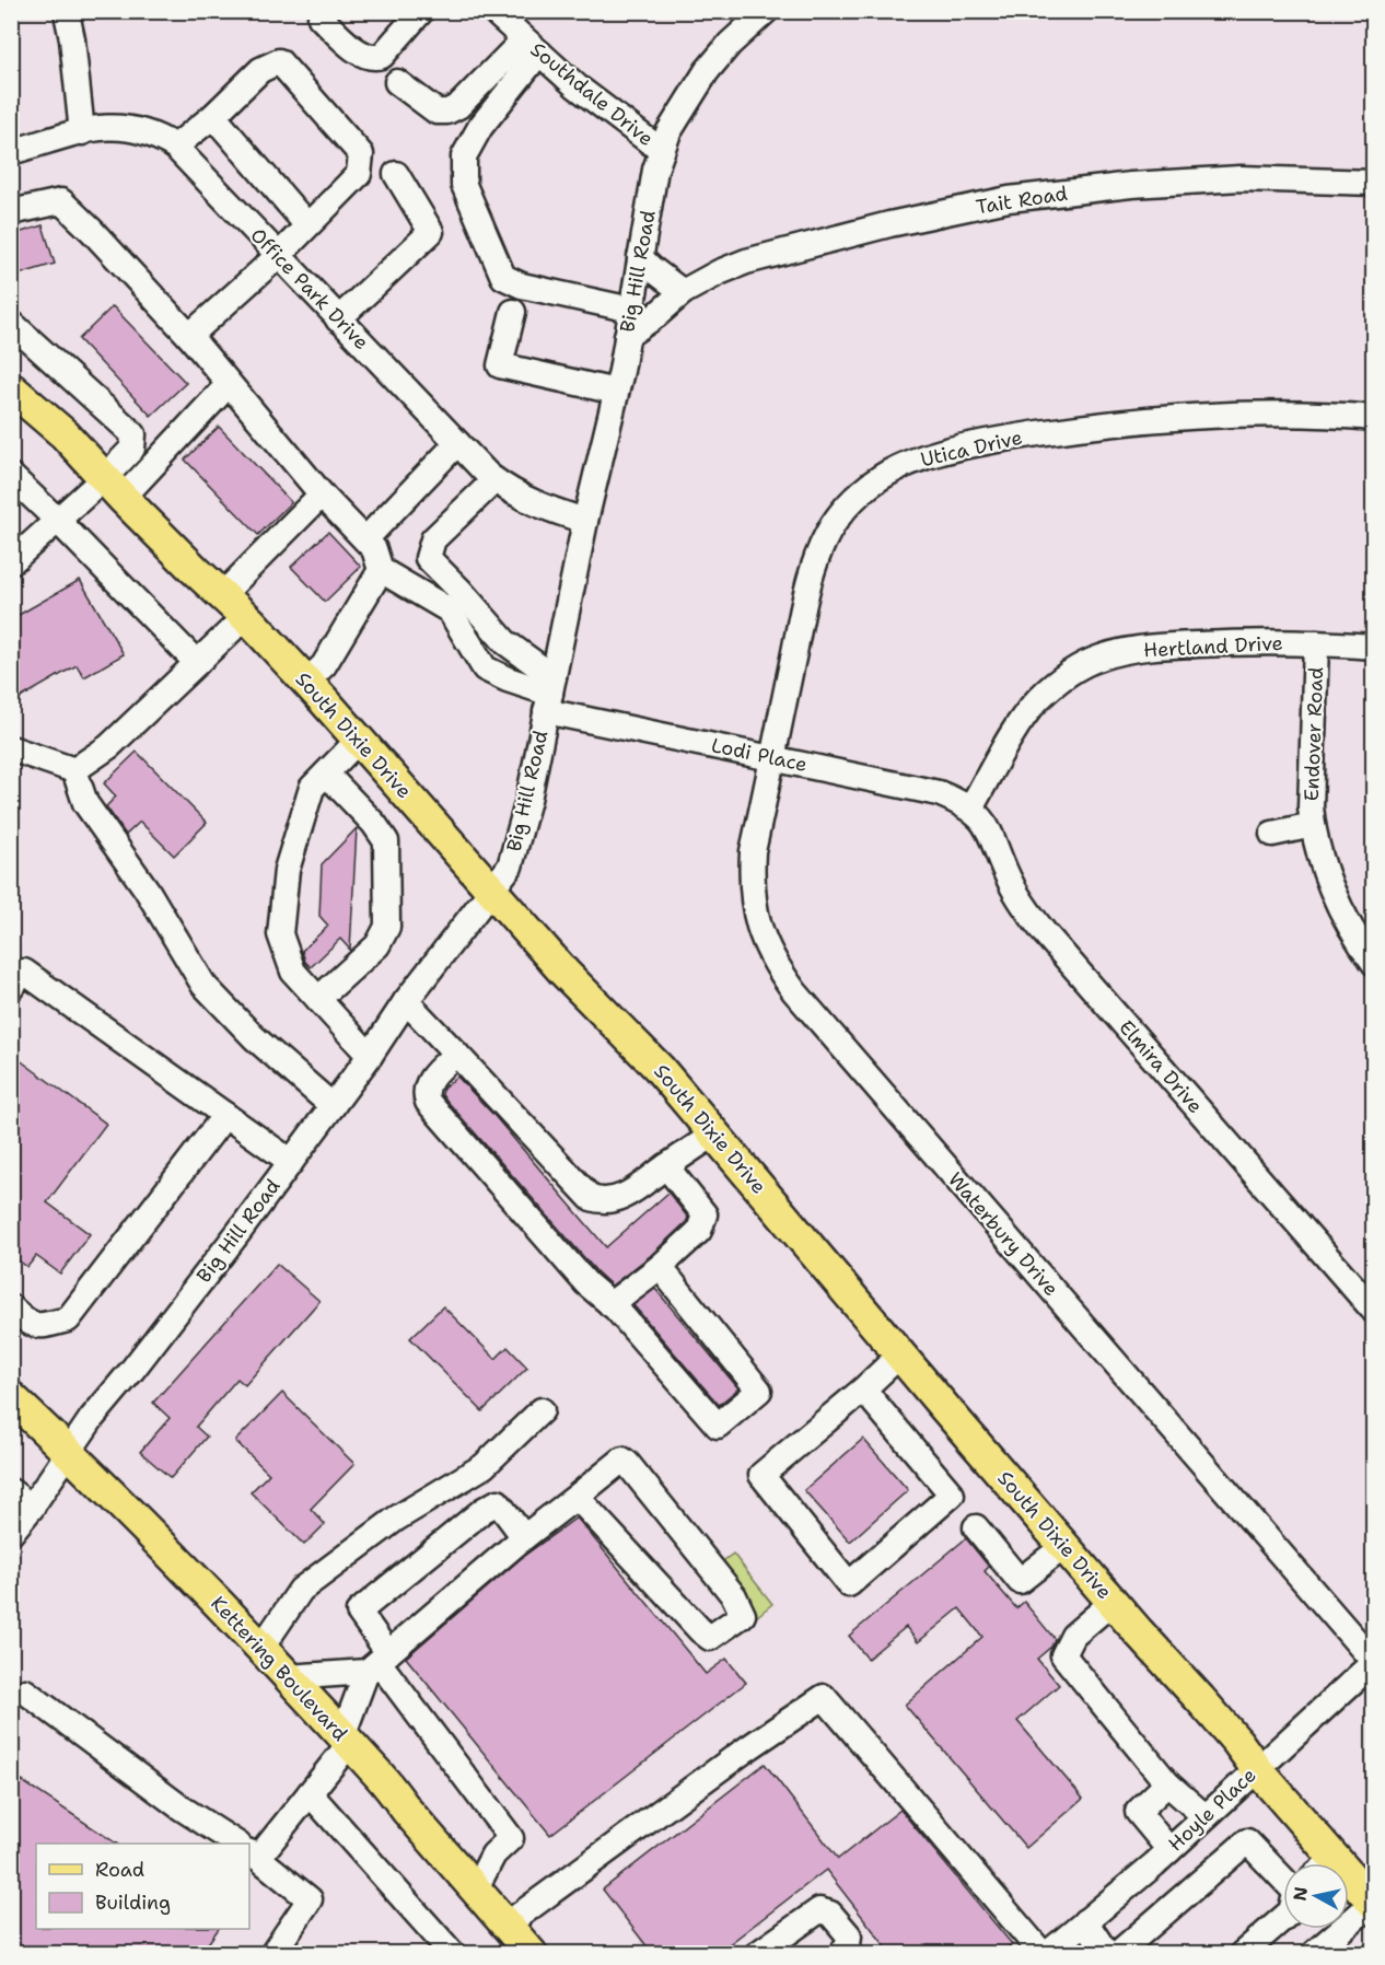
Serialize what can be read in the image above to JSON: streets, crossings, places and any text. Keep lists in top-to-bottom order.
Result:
{
  "streets": {
    "main road": ["South Dixie Drive", "Kettering Boulevard"],
    "street": [
      "Southdale Drive",
      "Tait Road",
      "Big Hill Road",
      "Office Park Drive",
      "Utica Drive",
      "Hertland Drive",
      "Endover Road",
      "Lodi Place",
      "Elmira Drive",
      "Waterbury Drive",
      "Hoyle Place"
    ]
  },
  "crossings": [
    ["Southdale Drive", "Big Hill Road"],
    ["Tait Road", "Big Hill Road"],
    ["Big Hill Road", "Office Park Drive"],
    ["Big Hill Road", "South Dixie Drive"],
    ["Big Hill Road", "Lodi Place"],
    ["Big Hill Road", "Kettering Boulevard"],
    ["Utica Drive", "Lodi Place"],
    ["Utica Drive", "Waterbury Drive"],
    ["Hertland Drive", "Endover Road"],
    ["Hertland Drive", "Lodi Place"],
    ["Hertland Drive", "Elmira Drive"],
    ["South Dixie Drive", "Hoyle Place"],
    ["Lodi Place", "Elmira Drive"],
    ["Lodi Place", "Waterbury Drive"],
    ["Waterbury Drive", "Hoyle Place"]
  ],
  "legend": ["Road", "Building"],
  "north": "left"
}
